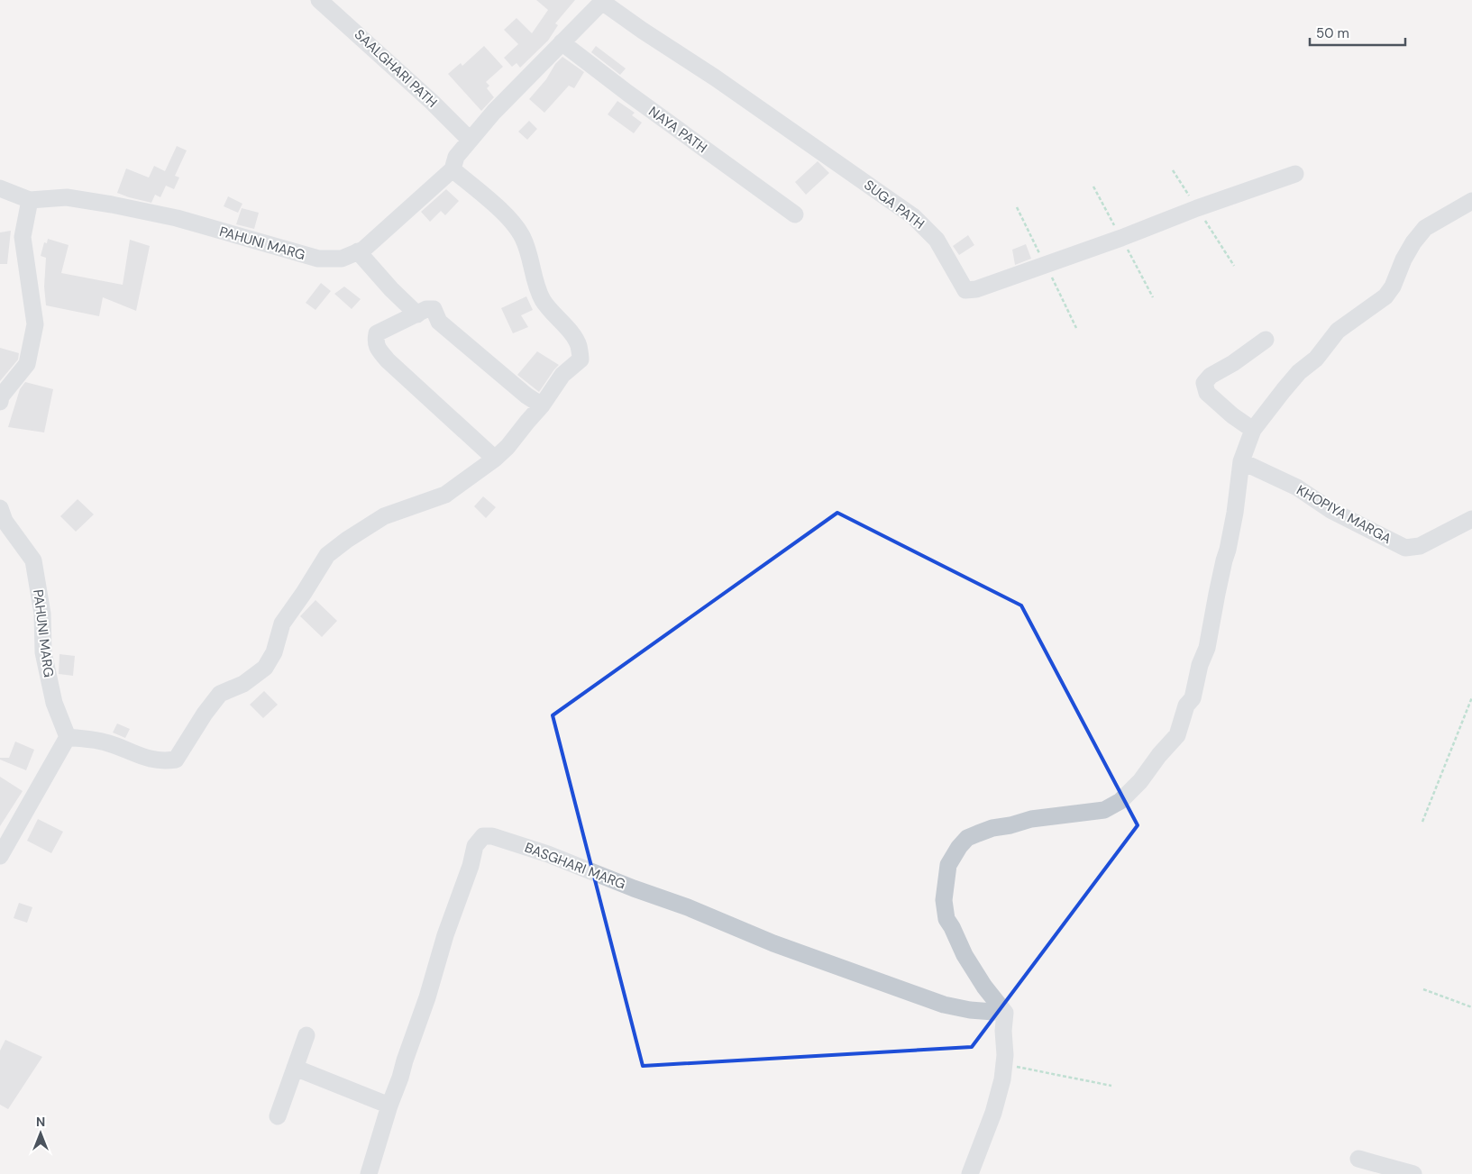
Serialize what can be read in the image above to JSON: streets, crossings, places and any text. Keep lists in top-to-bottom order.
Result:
{
  "streets": {
    "street": [
      "SAALGHARI PATH",
      "NAYA PATH",
      "SUGA PATH",
      "PAHUNI MARG",
      "KHOPIYA MARGA",
      "BASGHARI MARG"
    ]
  },
  "crossings": [
    ["SAALGHARI PATH", "PAHUNI MARG"],
    ["NAYA PATH", "PAHUNI MARG"],
    ["SUGA PATH", "PAHUNI MARG"]
  ],
  "scale_bar": "50 m",
  "north": "top"
}
